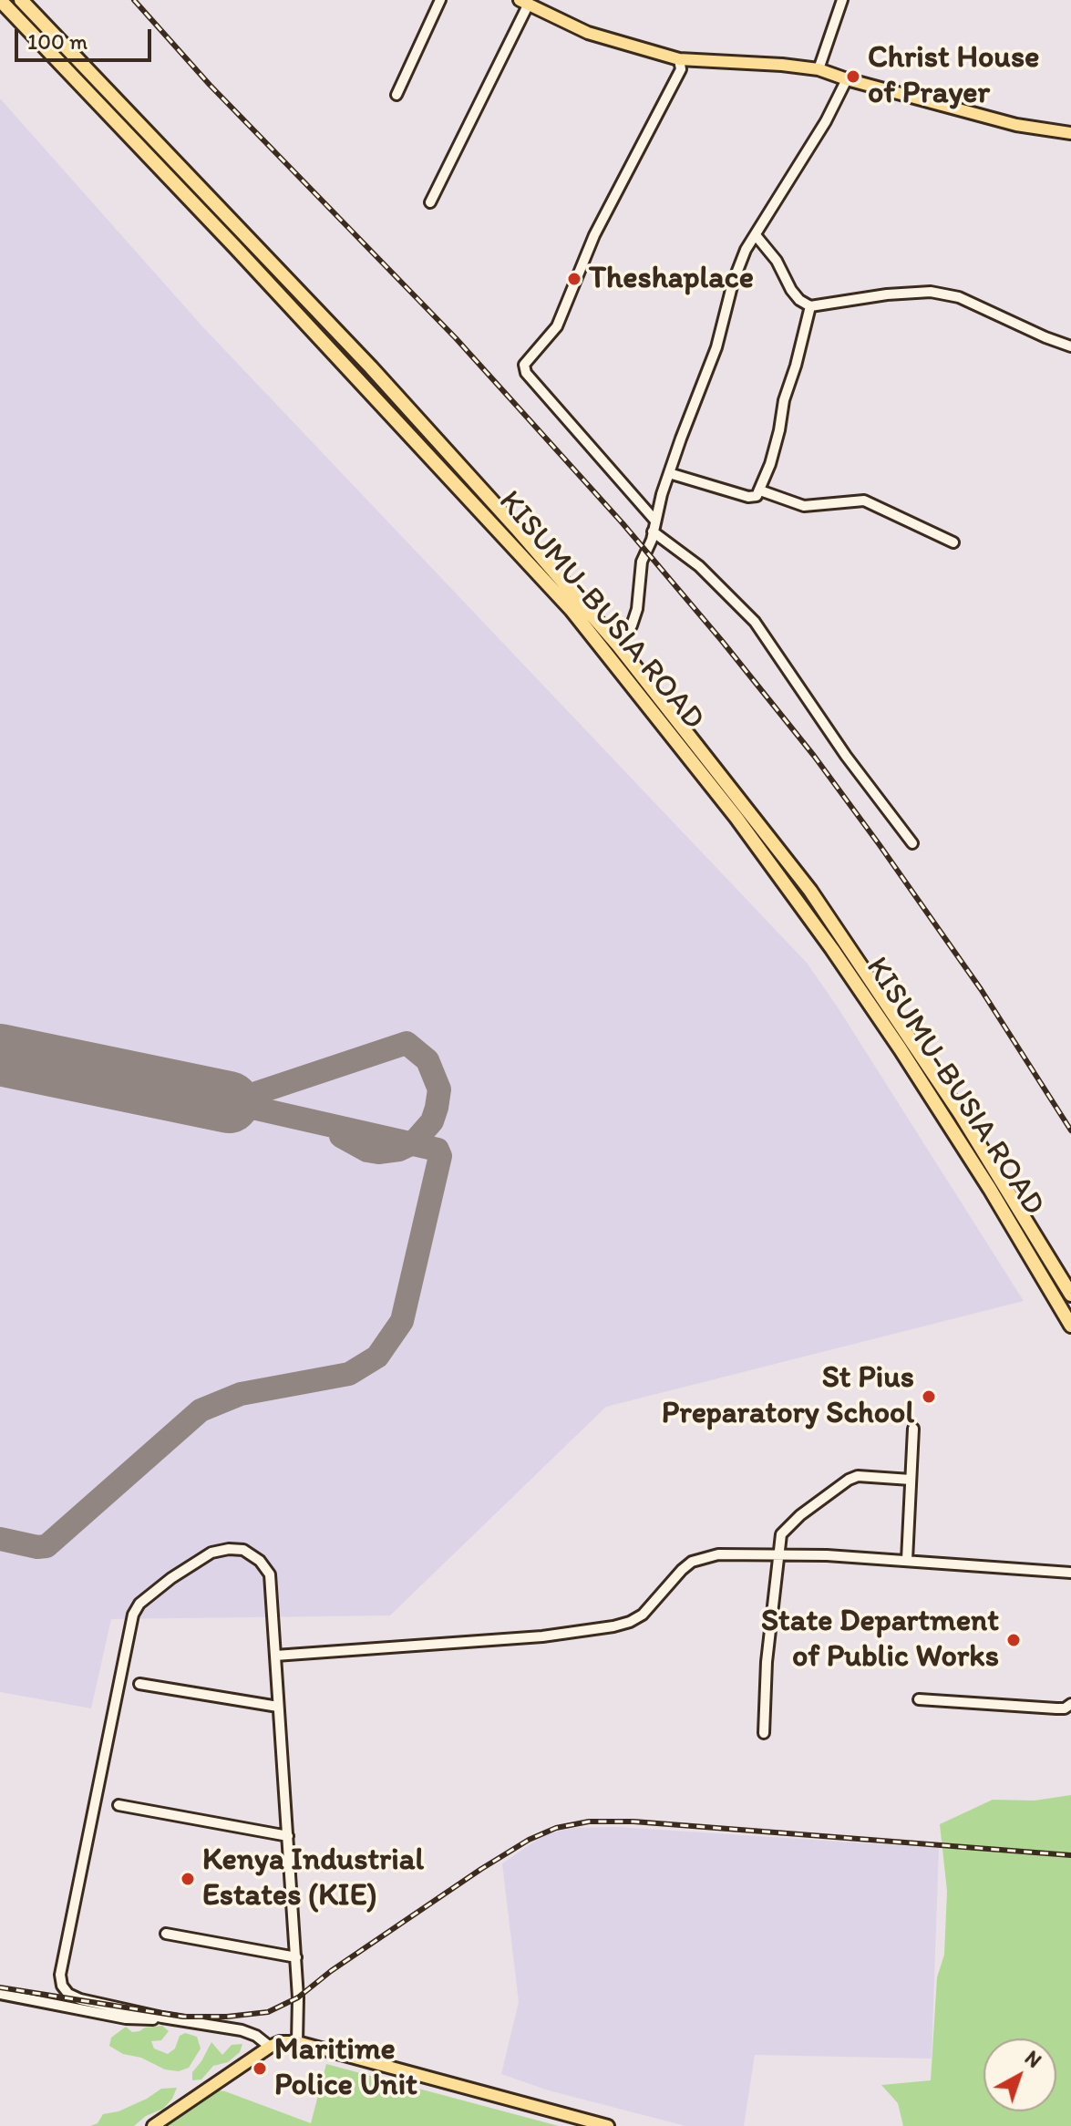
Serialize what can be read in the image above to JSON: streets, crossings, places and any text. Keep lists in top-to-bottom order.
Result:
{
  "streets": {
    "highway": ["KISUMU-BUSIA ROAD"]
  },
  "places": [
    "Christ House of Prayer",
    "Theshaplace",
    "St Pius Preparatory School",
    "State Department of Public Works",
    "Kenya Industrial Estates (KIE)",
    "Maritime Police Unit"
  ],
  "scale_bar": "100 m",
  "north": "top right"
}
